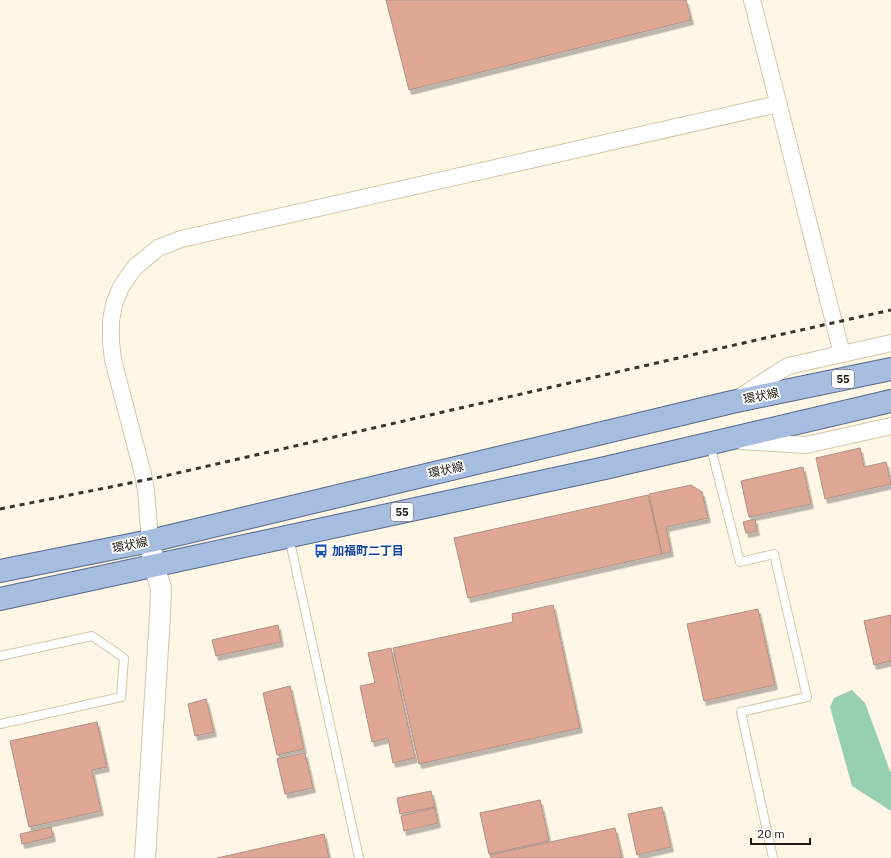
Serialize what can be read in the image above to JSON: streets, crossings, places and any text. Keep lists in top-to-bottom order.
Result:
{
  "streets": {
    "main road": ["55", "環状線"]
  },
  "places": {
    "bus stop": ["加福町二丁目"]
  },
  "scale_bar": "20 m"
}
